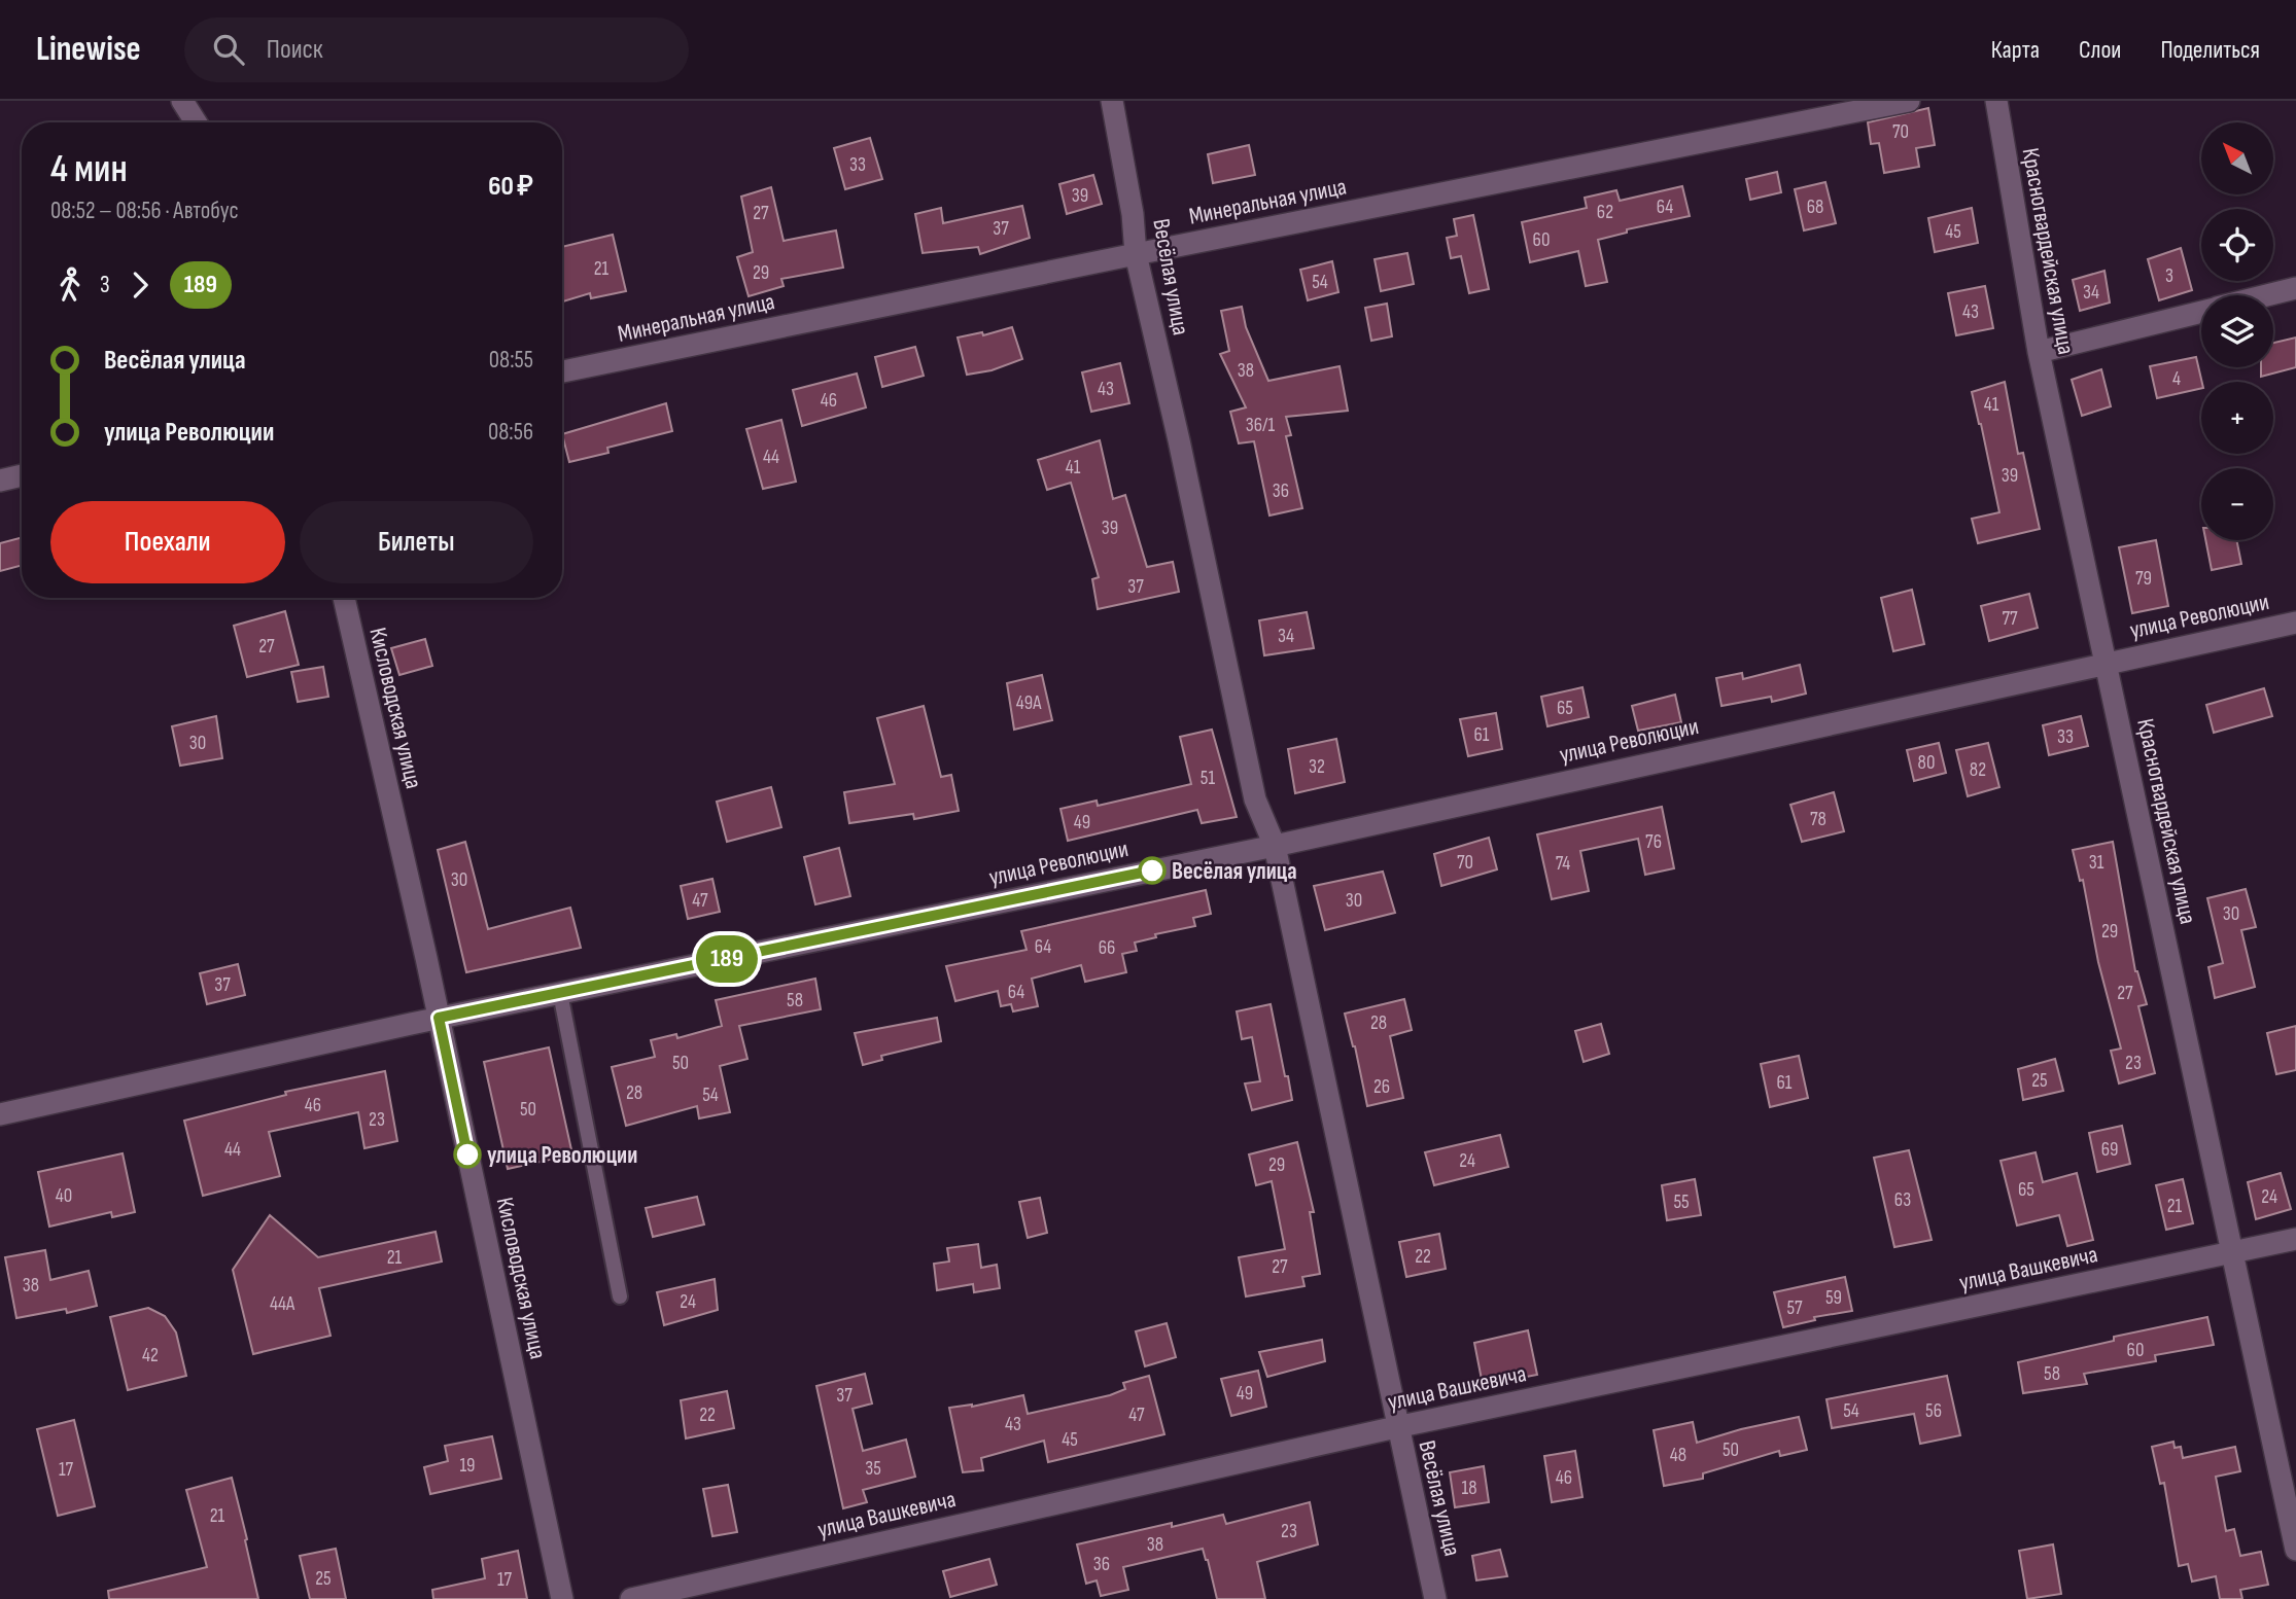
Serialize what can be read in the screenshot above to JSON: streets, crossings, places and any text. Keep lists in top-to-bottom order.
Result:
{
  "streets": {
    "street": [
      "Минеральная улица",
      "Красногвардейская улица",
      "Весёлая улица",
      "улица Революции",
      "Кисловодская улица",
      "улица Вашкевича"
    ]
  },
  "crossings": [
    ["Минеральная улица", "Весёлая улица"],
    ["Красногвардейская улица", "улица Революции"],
    ["Красногвардейская улица", "улица Вашкевича"],
    ["Весёлая улица", "улица Революции"],
    ["Весёлая улица", "улица Вашкевича"],
    ["улица Революции", "Кисловодская улица"]
  ],
  "places": ["Весёлая улица", "улица Революции"],
  "lines": ["bus line 189"],
  "house_numbers": [
    "70",
    "33",
    "39",
    "64",
    "68",
    "62",
    "27",
    "37",
    "45",
    "60",
    "21",
    "29",
    "3",
    "54",
    "34",
    "43",
    "38",
    "4",
    "43",
    "46",
    "41",
    "36/1",
    "44",
    "41",
    "39",
    "36",
    "39",
    "79",
    "37",
    "77",
    "34",
    "27",
    "49А",
    "65",
    "61",
    "33",
    "30",
    "80",
    "32",
    "82",
    "51",
    "78",
    "49",
    "76",
    "70",
    "31",
    "74",
    "30",
    "47",
    "30",
    "30",
    "29",
    "64",
    "66",
    "37",
    "64",
    "27",
    "58",
    "28",
    "50",
    "23",
    "25",
    "61",
    "26",
    "28",
    "54",
    "46",
    "50",
    "23",
    "44",
    "69",
    "24",
    "29",
    "65",
    "40",
    "24",
    "63",
    "55",
    "21",
    "22",
    "21",
    "27",
    "38",
    "59",
    "24",
    "44А",
    "57",
    "60",
    "42",
    "58",
    "49",
    "37",
    "54",
    "56",
    "22",
    "47",
    "43",
    "45",
    "50",
    "48",
    "19",
    "35",
    "17",
    "46",
    "18",
    "21",
    "23",
    "38",
    "36",
    "25",
    "17"
  ],
  "north": "top left",
  "page": {
    "header": "Linewise",
    "search": "Поиск",
    "nav": ["Карта", "Слои", "Поделиться"],
    "on_map": "189",
    "map_buttons": ["+", "−"],
    "heading": ["4 мин", "08:52 – 08:56 · Автобус", "60 ₽"],
    "legs": ["3", "189"],
    "list": [
      {
        "name": "Весёлая улица",
        "value": "08:55"
      },
      {
        "name": "улица Революции",
        "value": "08:56"
      }
    ],
    "buttons": ["Поехали", "Билеты"]
  }
}
